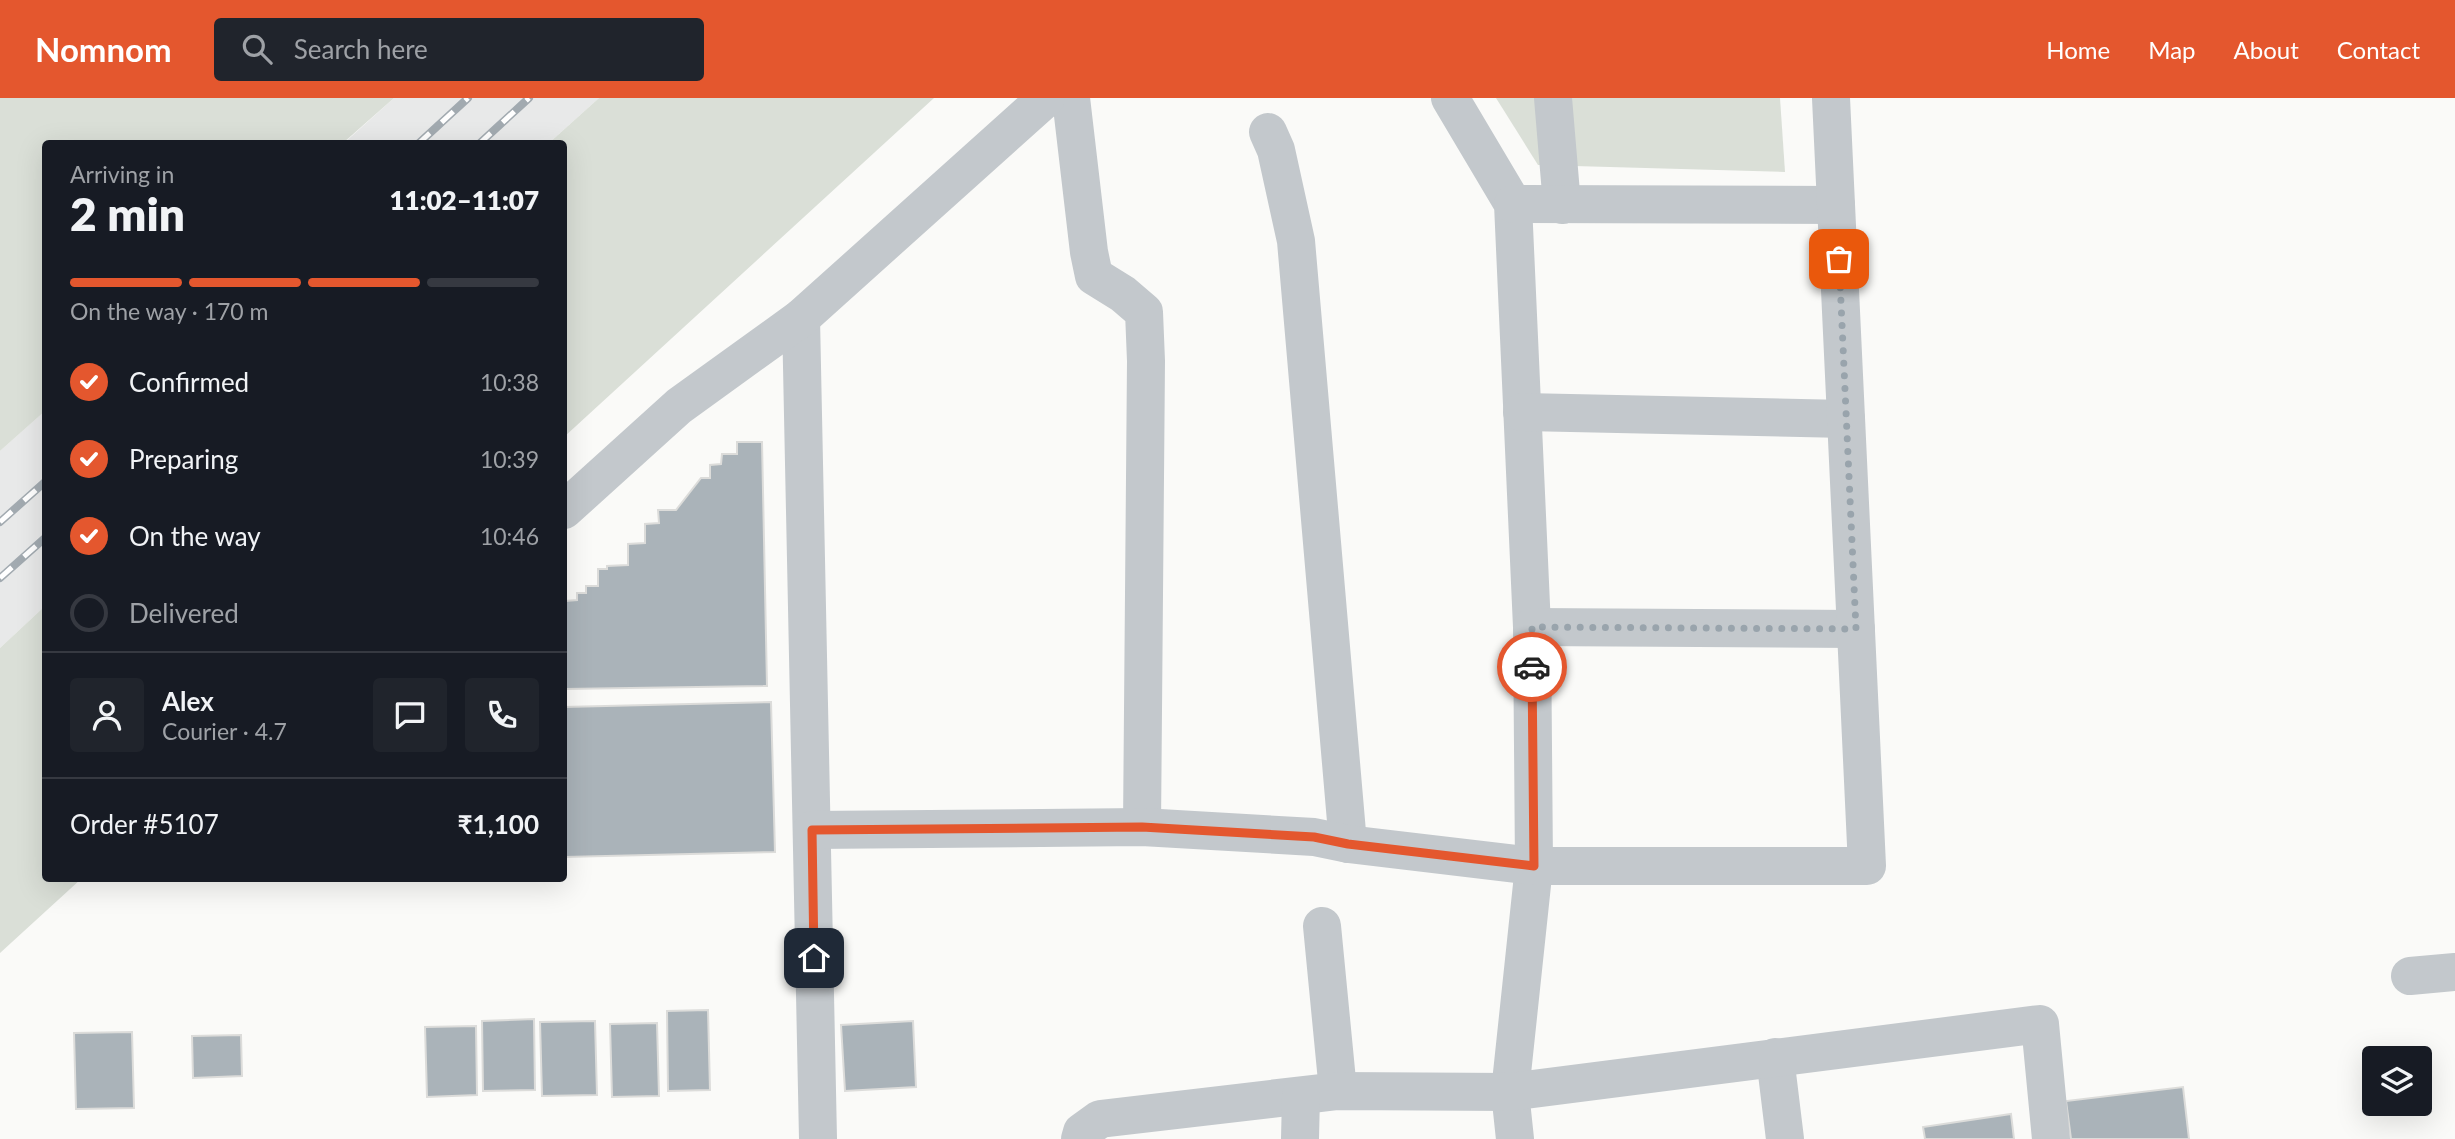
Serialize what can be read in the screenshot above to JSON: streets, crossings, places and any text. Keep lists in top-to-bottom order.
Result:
{
  "page": {
    "header": "Nomnom",
    "search": "Search here",
    "nav": [
      "Home",
      "Map",
      "About",
      "Contact"
    ],
    "heading": ["2 min", "Arriving in", "11:02–11:07"],
    "panel": [
      "Alex",
      "Courier · 4.7",
      "Order #5107",
      "₹1,100"
    ],
    "bar": "On the way · 170 m",
    "list": [
      ["Confirmed", "10:38"],
      ["Preparing", "10:39"],
      ["On the way", "10:46"],
      "Delivered"
    ]
  }
}
